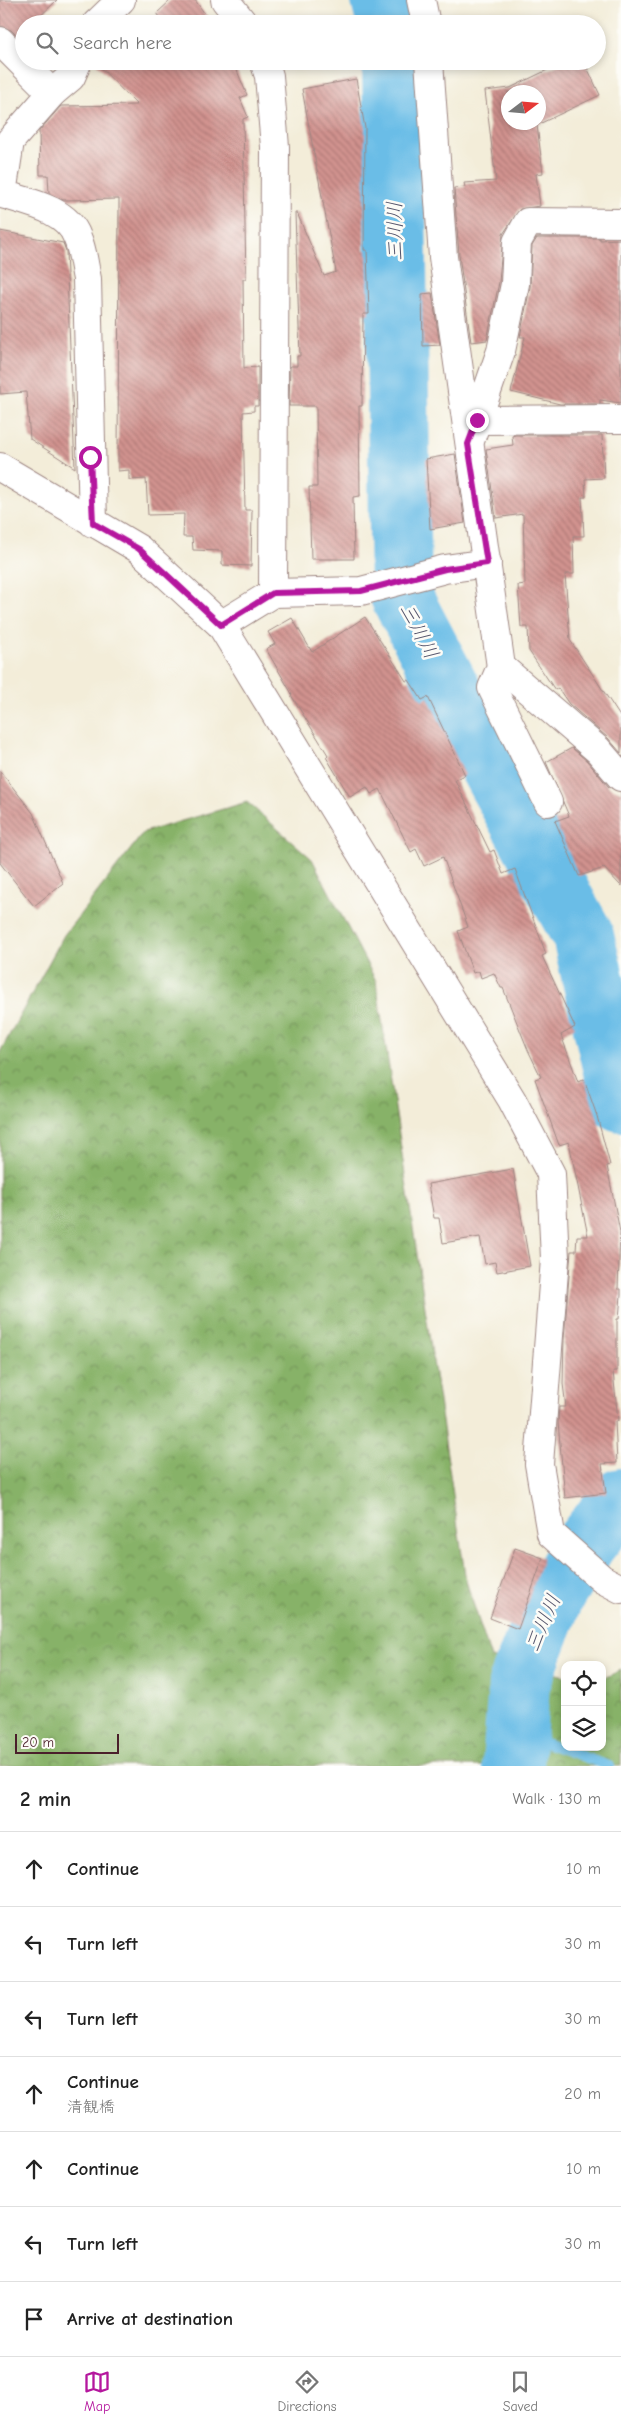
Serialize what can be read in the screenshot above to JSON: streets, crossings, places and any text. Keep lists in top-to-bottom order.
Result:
{
  "water": ["三川川"],
  "scale_bar": "20 m",
  "north": "right",
  "page": {
    "search": "Search here",
    "scale": "20 m",
    "heading": ["2 min", "Walk · 130 m"],
    "list": [
      ["Continue", "10 m"],
      ["Turn left", "30 m"],
      ["Turn left", "30 m"],
      ["Continue", "清観橋", "20 m"],
      ["Continue", "10 m"],
      ["Turn left", "30 m"],
      "Arrive at destination"
    ],
    "nav": ["Map", "Directions", "Saved"]
  }
}
